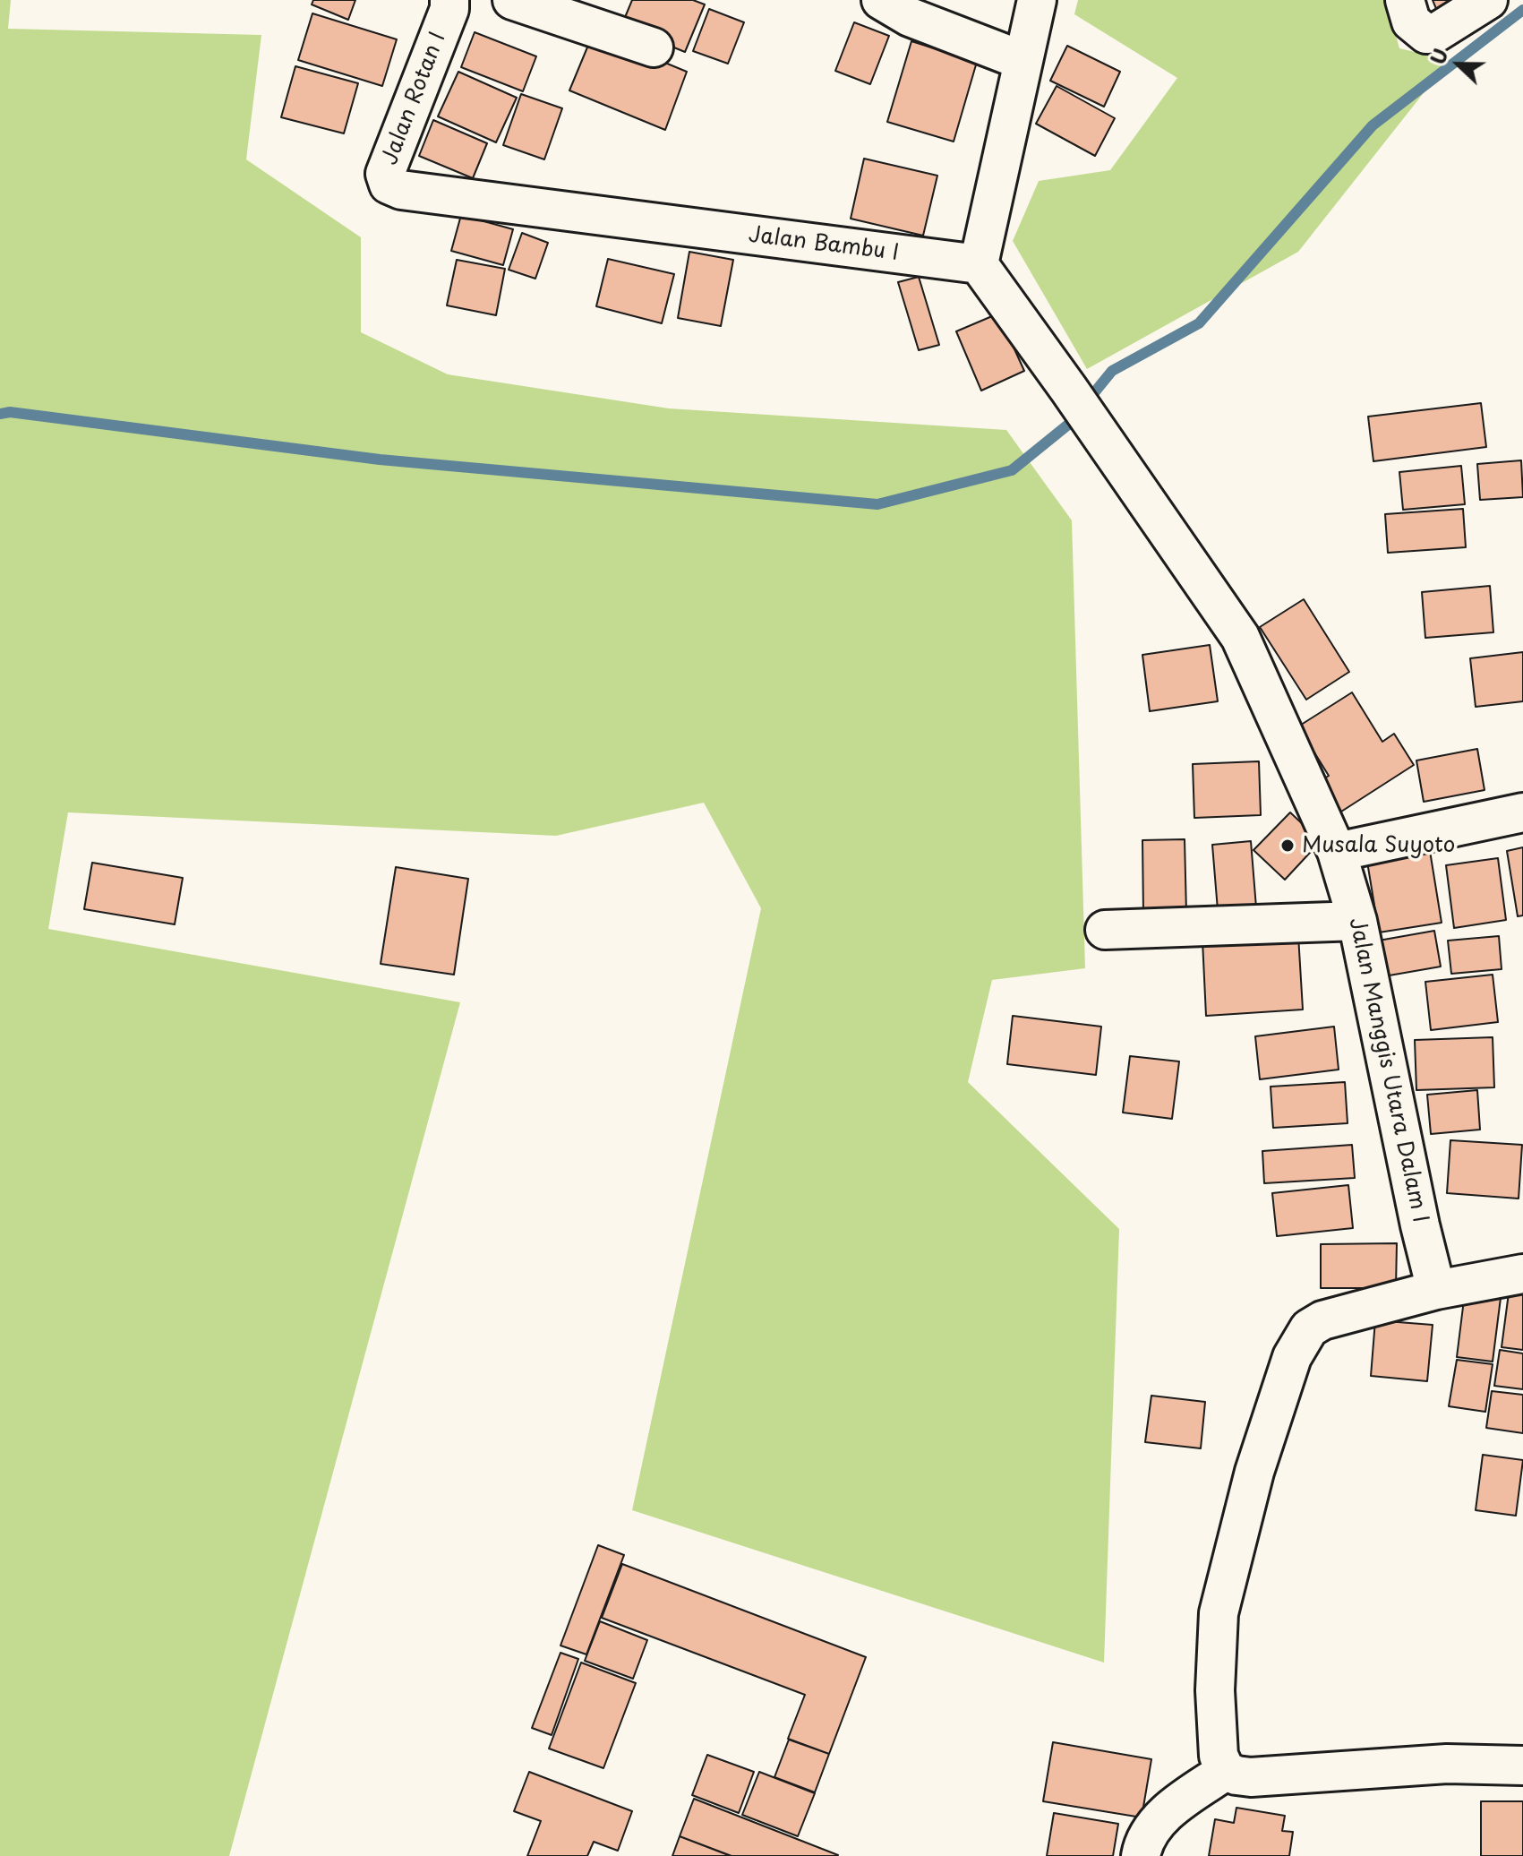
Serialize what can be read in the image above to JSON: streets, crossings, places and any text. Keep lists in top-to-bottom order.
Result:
{
  "streets": {
    "street": ["Jalan Rotan I", "Jalan Bambu I", "Jalan Manggis Utara Dalam I"]
  },
  "crossings": [
    ["Jalan Rotan I", "Jalan Bambu I"],
    ["Jalan Bambu I", "Jalan Manggis Utara Dalam I"]
  ],
  "places": ["Musala Suyoto"],
  "north": "left"
}
